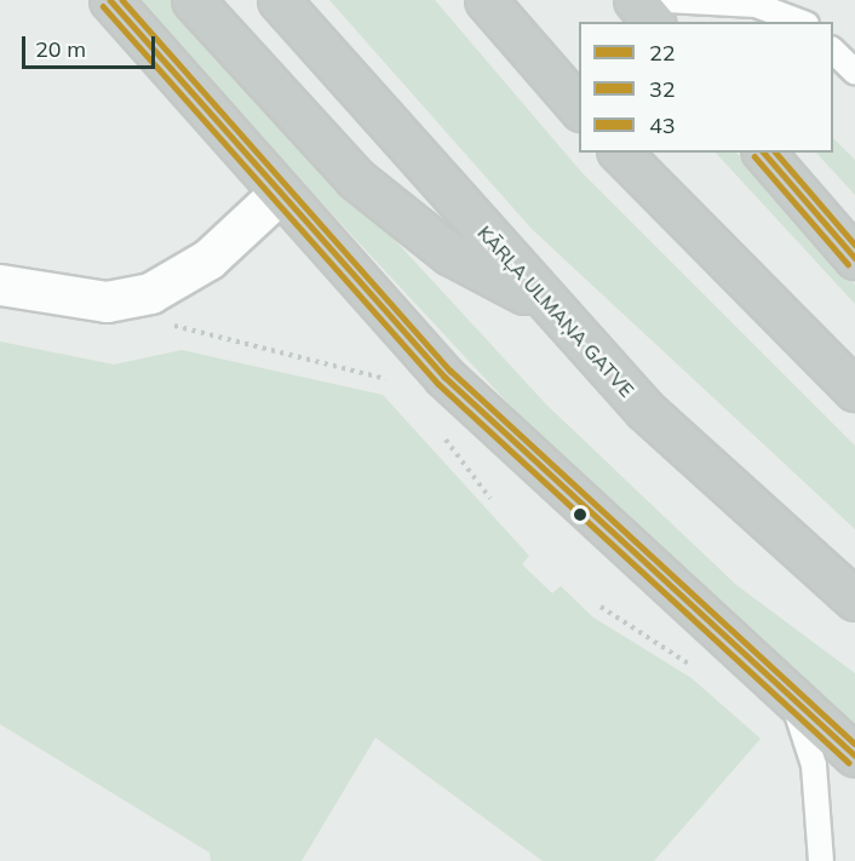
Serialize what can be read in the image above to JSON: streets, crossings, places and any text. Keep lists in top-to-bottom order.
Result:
{
  "streets": {
    "highway": ["KĀRĻA ULMAŅA GATVE"]
  },
  "lines": ["transit line 22", "transit line 43", "transit line 32"],
  "legend": ["22", "32", "43"],
  "scale_bar": "20 m"
}
